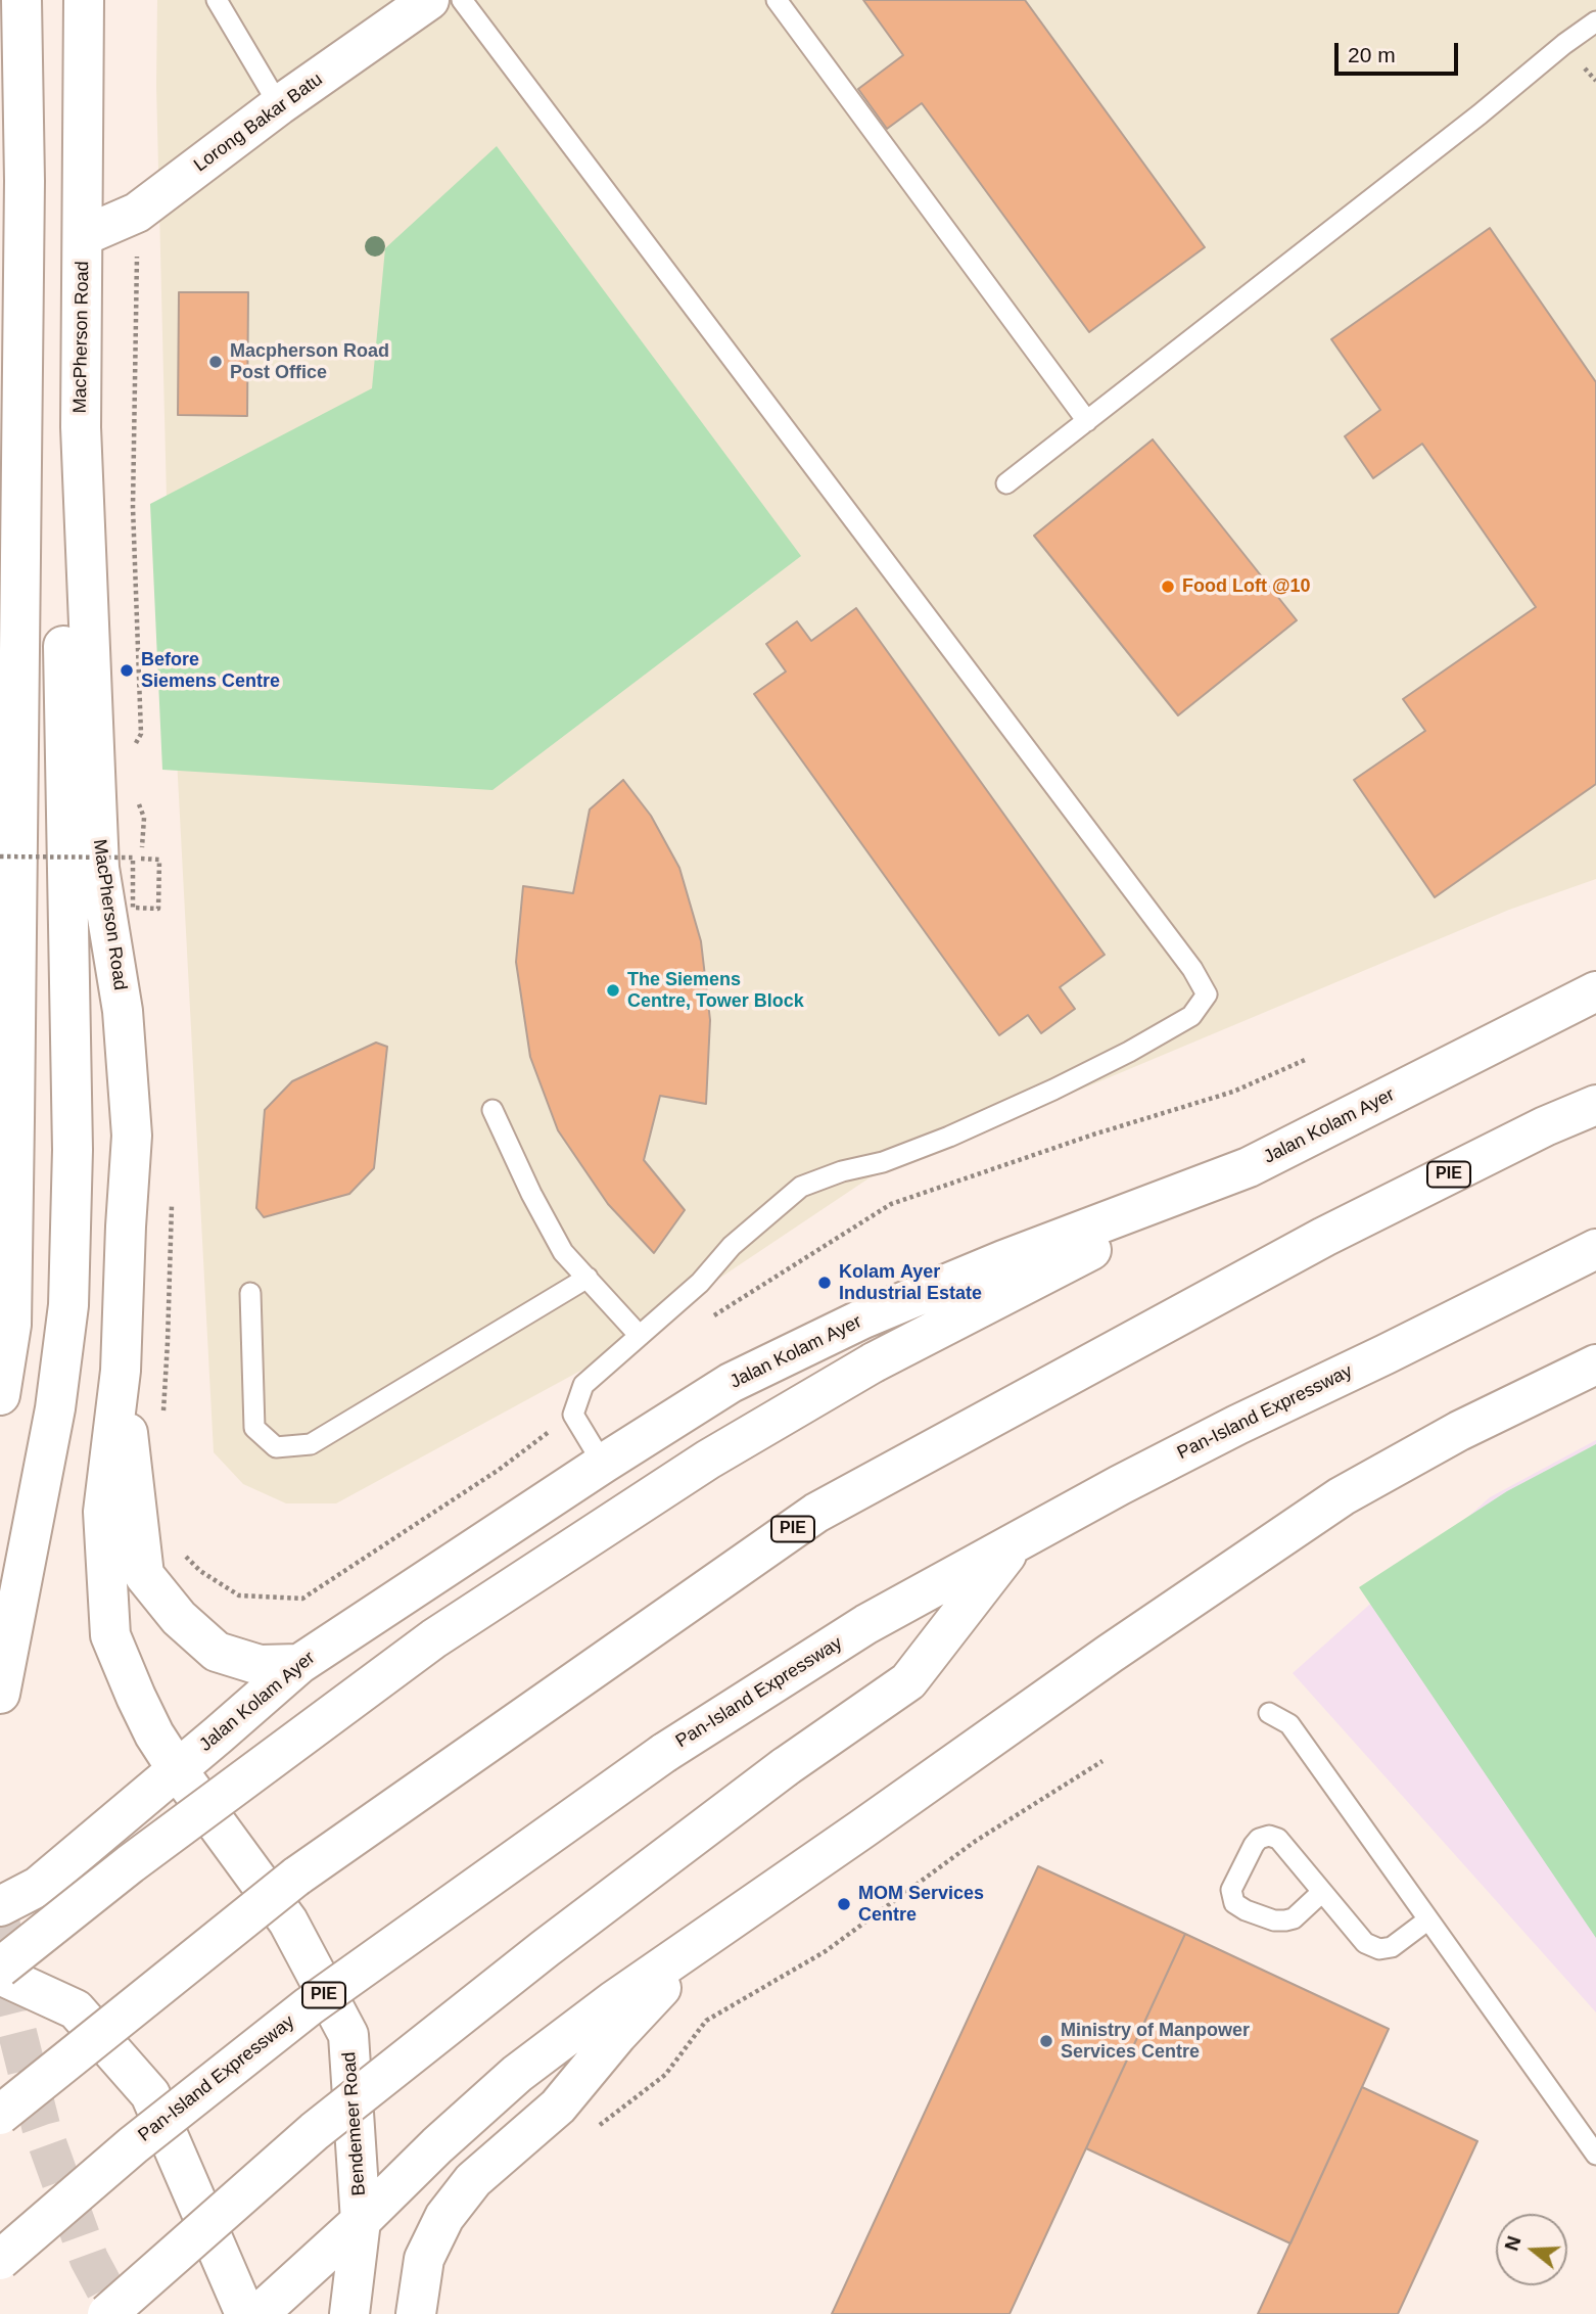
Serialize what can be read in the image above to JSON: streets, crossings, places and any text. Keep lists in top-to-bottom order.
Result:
{
  "streets": {
    "main road": [
      "Lorong Bakar Batu",
      "MacPherson Road",
      "Jalan Kolam Ayer",
      "PIE",
      "Pan-Island Expressway",
      "Bendemeer Road"
    ]
  },
  "crossings": [
    ["Lorong Bakar Batu", "MacPherson Road"],
    ["MacPherson Road", "Jalan Kolam Ayer"],
    ["MacPherson Road", "Bendemeer Road"],
    ["Jalan Kolam Ayer", "Bendemeer Road"]
  ],
  "places": [
    "Macpherson Road Post Office",
    "Food Loft @10",
    "Before Siemens Centre",
    "The Siemens Centre, Tower Block",
    "Kolam Ayer Industrial Estate",
    "MOM Services Centre",
    "Ministry of Manpower Services Centre"
  ],
  "scale_bar": "20 m",
  "north": "left"
}
